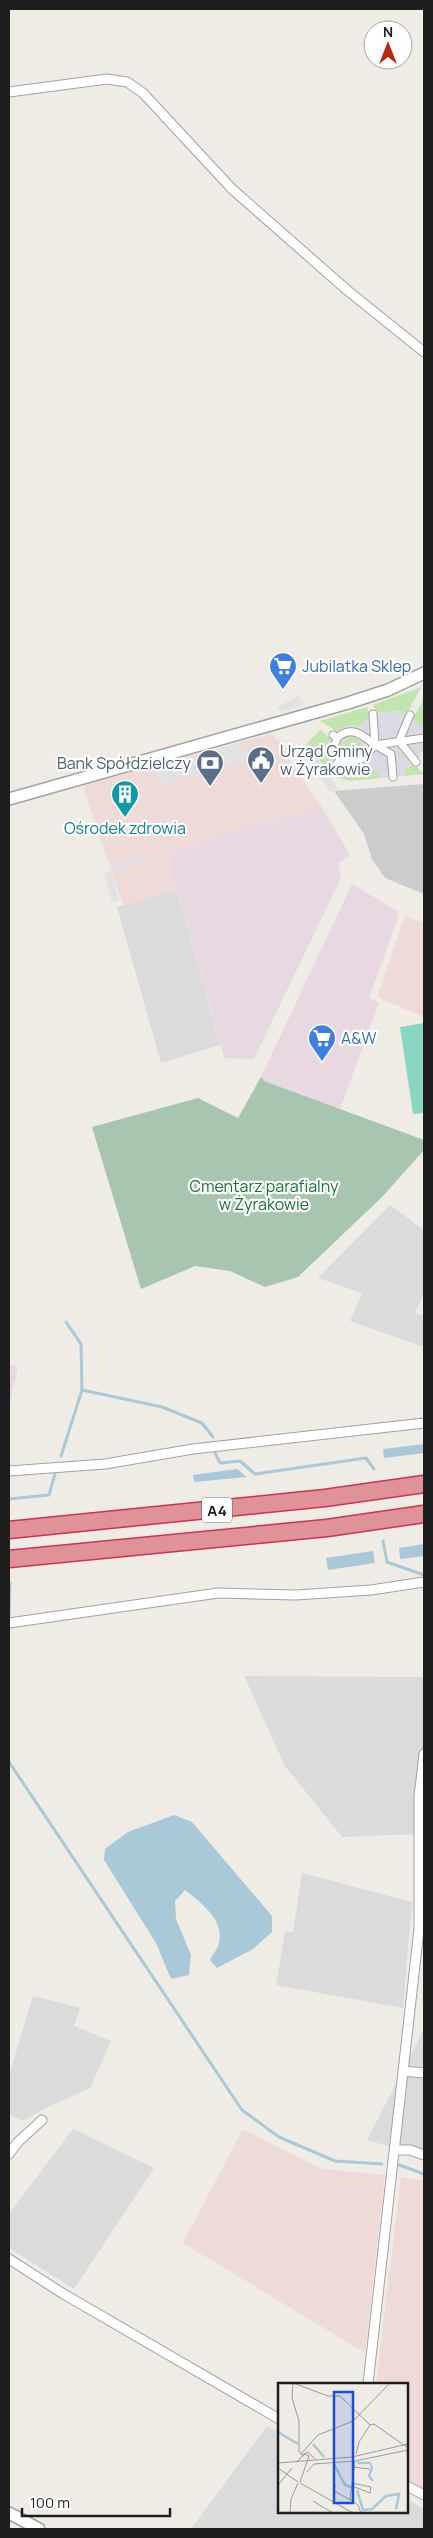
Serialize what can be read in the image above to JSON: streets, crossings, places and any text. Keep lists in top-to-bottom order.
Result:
{
  "streets": {
    "highway": ["A4"]
  },
  "parks": ["Cmentarz parafialny w Żyrakowie"],
  "places": {
    "supermarket": ["Jubilatka Sklep", "A&W"],
    "public building": ["Urząd Gminy w Żyrakowie"],
    "bank": ["Bank Spółdzielczy"],
    "building": ["Ośrodek zdrowia"]
  },
  "scale_bar": "100 m",
  "north": "top"
}
